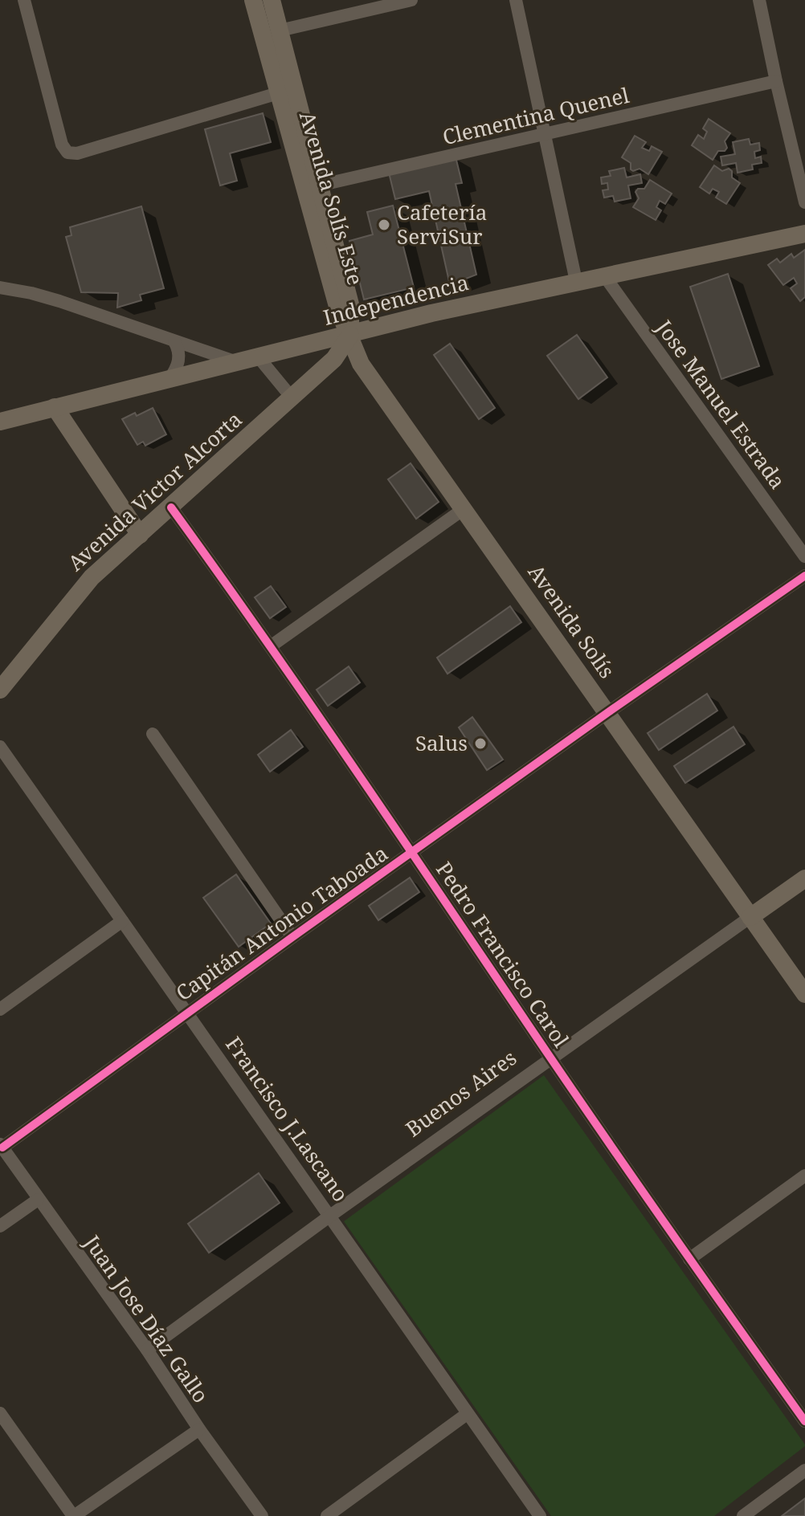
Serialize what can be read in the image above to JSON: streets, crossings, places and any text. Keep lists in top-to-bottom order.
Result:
{
  "streets": {
    "main road": [
      "Avenida Solís Este",
      "Independencia",
      "Avenida Victor Alcorta",
      "Avenida Solís",
      "Buenos Aires"
    ],
    "street": [
      "Clementina Quenel",
      "Jose Manuel Estrada",
      "Capitán Antonio Taboada",
      "Pedro Francisco Carol",
      "Francisco J.Lascano",
      "Juan Jose Díaz Gallo"
    ]
  },
  "crossings": [
    ["Clementina Quenel", "Avenida Solís Este"],
    ["Avenida Solís Este", "Independencia"],
    ["Avenida Solís Este", "Avenida Victor Alcorta"],
    ["Avenida Solís Este", "Avenida Solís"],
    ["Independencia", "Jose Manuel Estrada"],
    ["Independencia", "Avenida Victor Alcorta"],
    ["Independencia", "Avenida Solís"],
    ["Avenida Victor Alcorta", "Avenida Solís"],
    ["Avenida Victor Alcorta", "Pedro Francisco Carol"],
    ["Avenida Solís", "Capitán Antonio Taboada"],
    ["Avenida Solís", "Buenos Aires"],
    ["Capitán Antonio Taboada", "Pedro Francisco Carol"],
    ["Capitán Antonio Taboada", "Francisco J.Lascano"],
    ["Capitán Antonio Taboada", "Juan Jose Díaz Gallo"],
    ["Pedro Francisco Carol", "Buenos Aires"],
    ["Buenos Aires", "Francisco J.Lascano"],
    ["Buenos Aires", "Juan Jose Díaz Gallo"]
  ],
  "places": ["Cafetería ServiSur", "Salus"]
}
